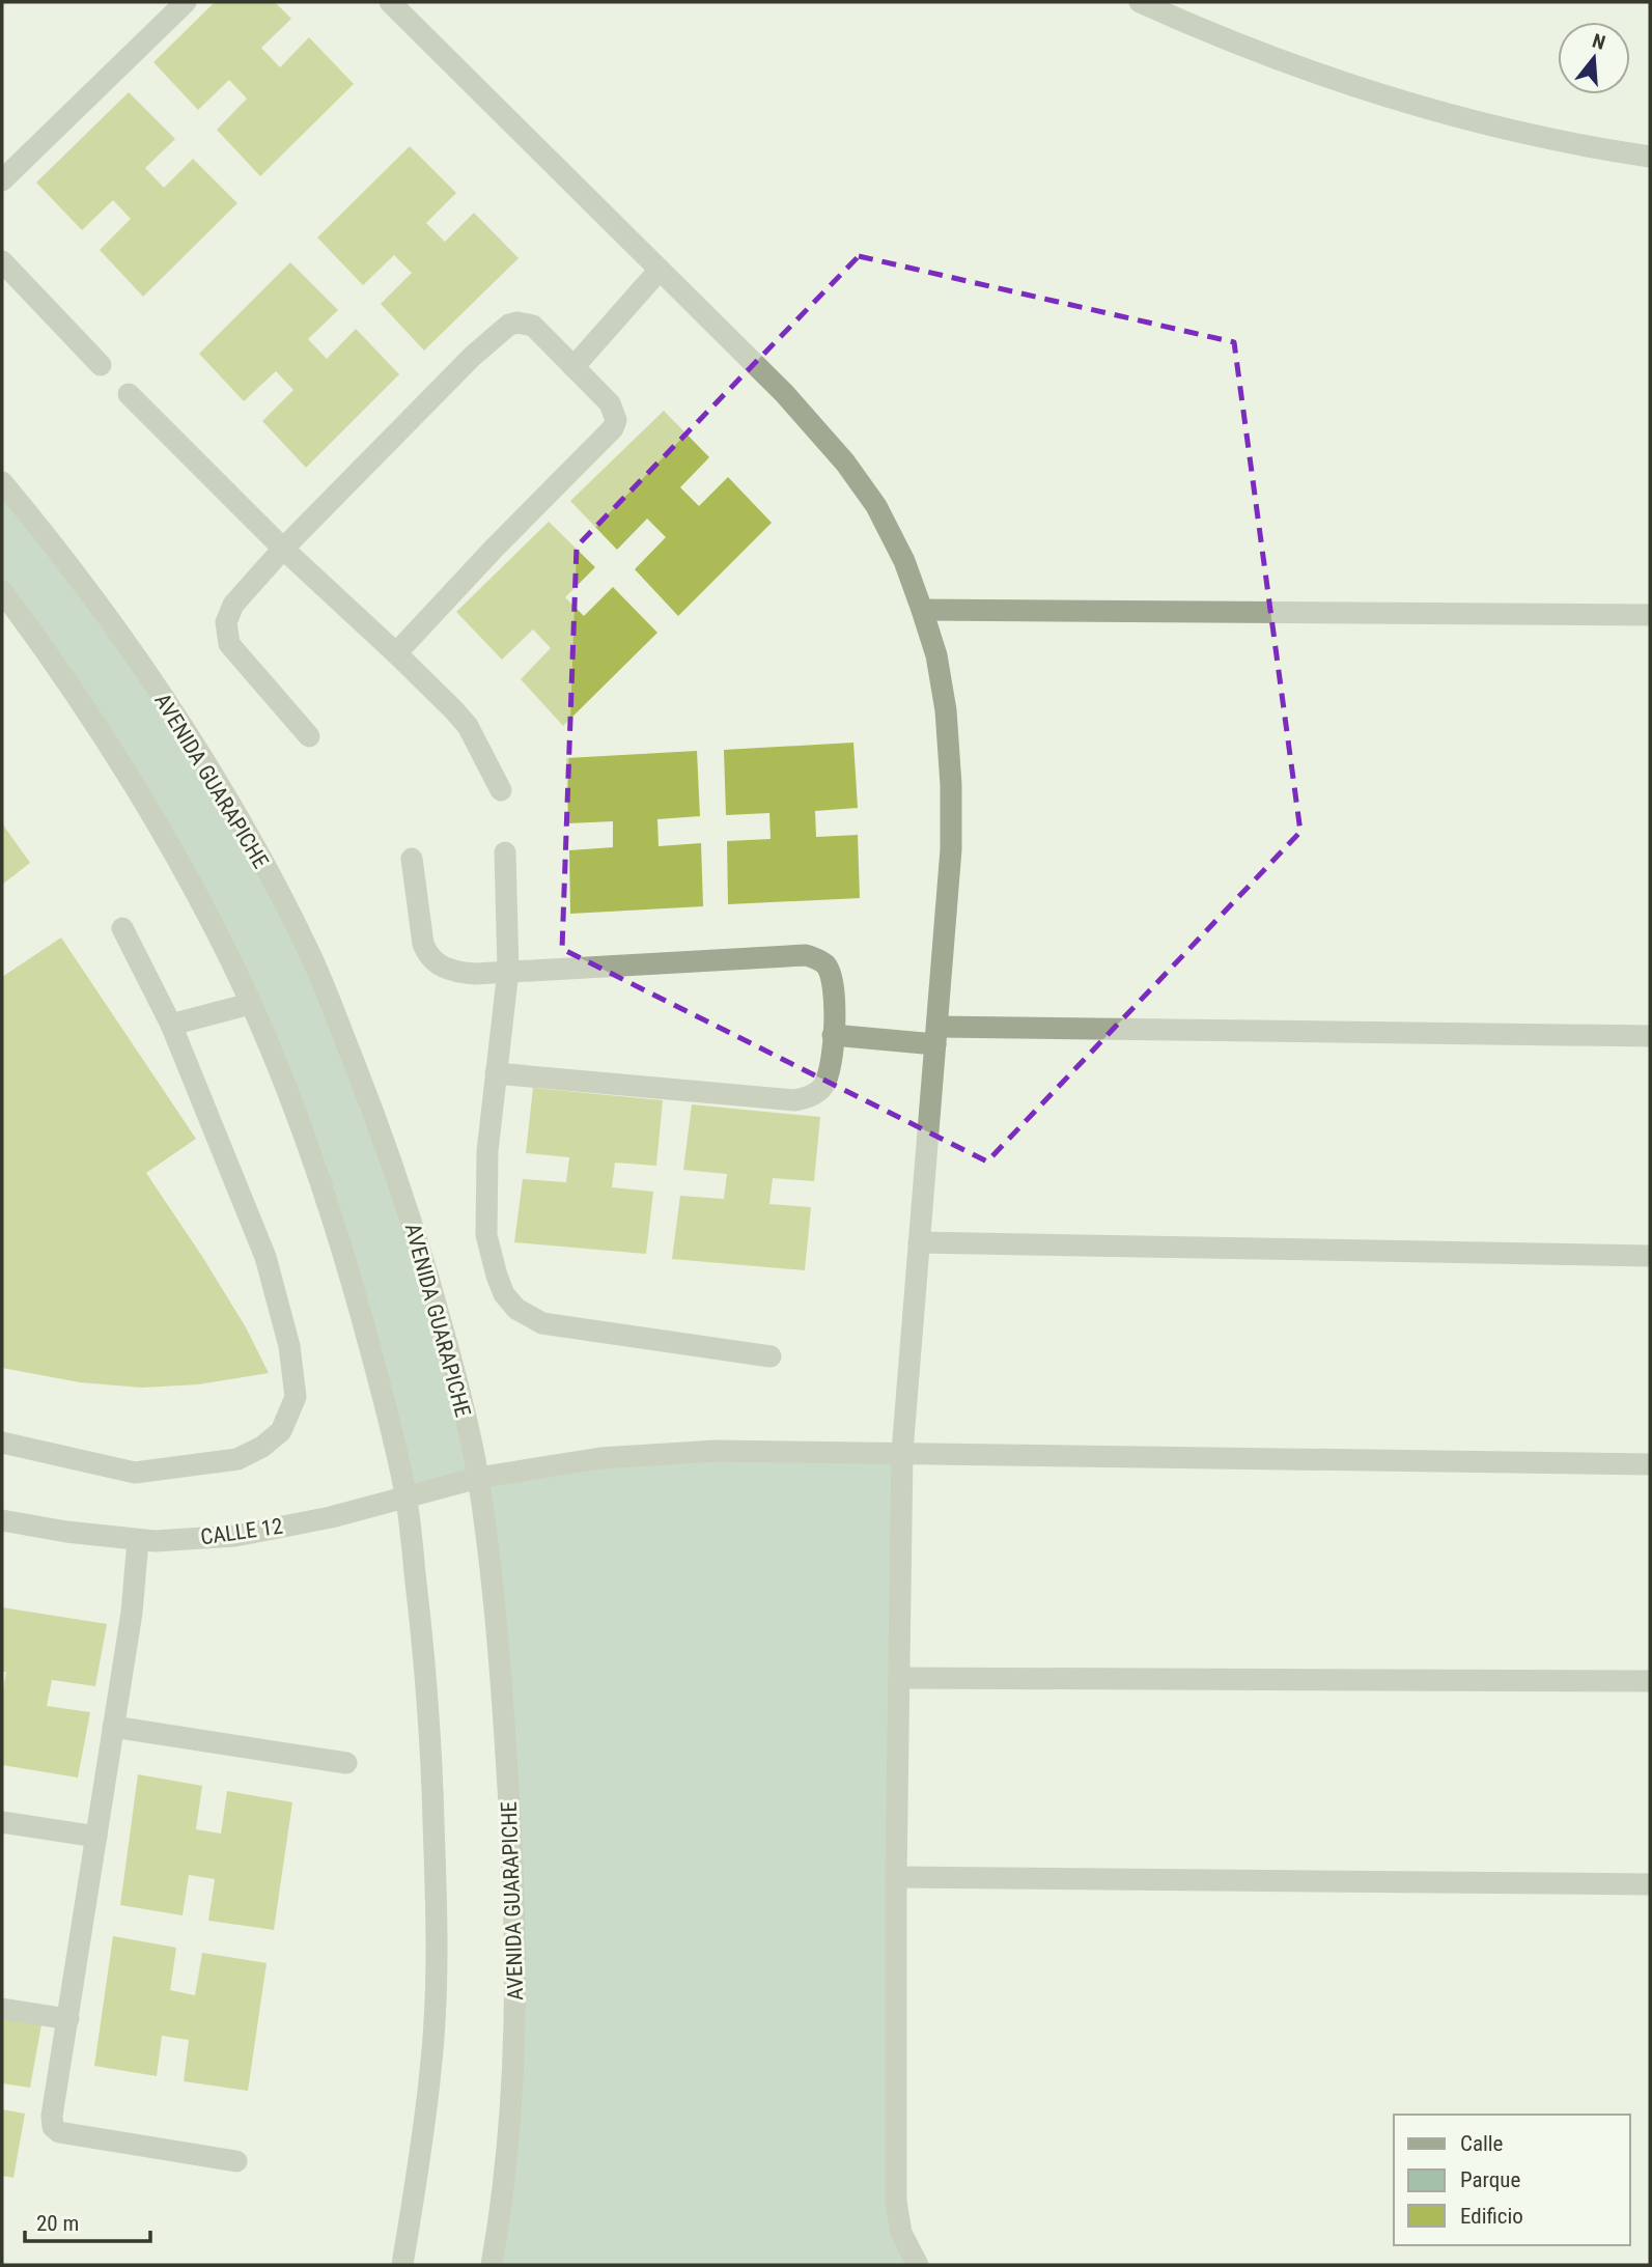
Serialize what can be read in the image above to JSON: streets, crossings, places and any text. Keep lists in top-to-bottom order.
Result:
{
  "streets": {
    "street": ["AVENIDA GUARAPICHE", "CALLE 12"]
  },
  "crossings": [
    ["AVENIDA GUARAPICHE", "CALLE 12"]
  ],
  "legend": ["Calle", "Parque", "Edificio"],
  "scale_bar": "20 m",
  "north": "top"
}
